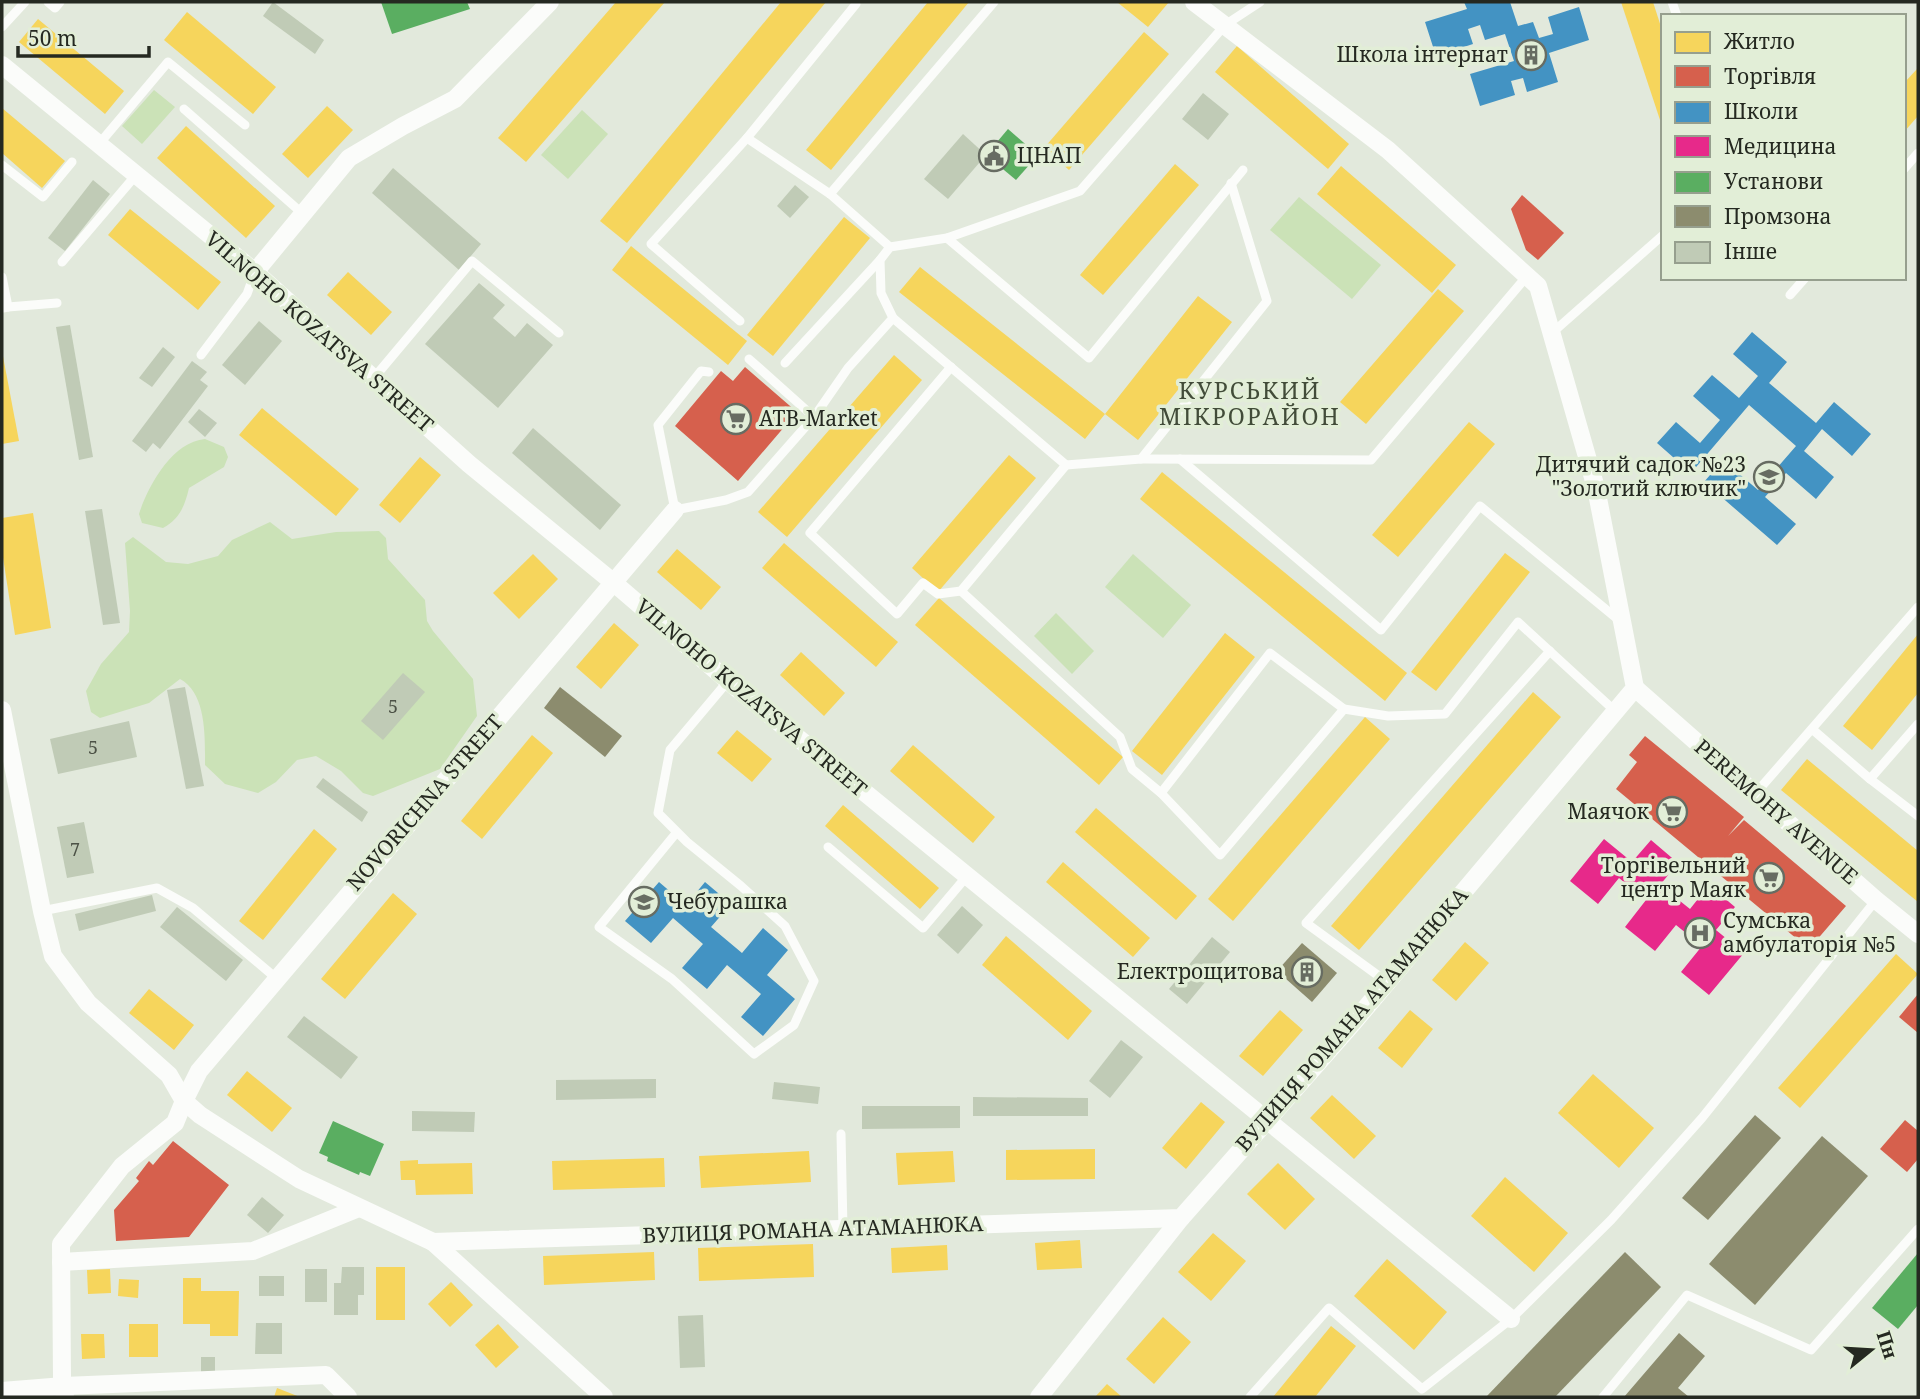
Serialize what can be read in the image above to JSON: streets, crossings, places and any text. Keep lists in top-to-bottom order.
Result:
{
  "streets": {
    "street": [
      "VILNOHO KOZATSVA STREET",
      "NOVORICHNA STREET",
      "PEREMOHY AVENUE",
      "ВУЛИЦЯ РОМАНА АТАМАНЮКА"
    ]
  },
  "crossings": [
    ["VILNOHO KOZATSVA STREET", "NOVORICHNA STREET"],
    ["VILNOHO KOZATSVA STREET", "ВУЛИЦЯ РОМАНА АТАМАНЮКА"],
    ["NOVORICHNA STREET", "ВУЛИЦЯ РОМАНА АТАМАНЮКА"],
    ["PEREMOHY AVENUE", "ВУЛИЦЯ РОМАНА АТАМАНЮКА"]
  ],
  "districts": ["КУРСЬКИЙ МІКРОРАЙОН"],
  "places": {
    "building": ["Школа інтернат", "Електрощитова"],
    "public building": ["ЦНАП"],
    "supermarket": ["ATB-Market", "Маячок", "Торгівельний центр Маяк"],
    "school or university": ["Дитячий садок №23 \"Золотий ключик\"", "Чебурашка"],
    "hospital": ["Сумська амбулаторія №5"]
  },
  "house_numbers": ["5", "5", "7"],
  "legend": [
    "Житло",
    "Торгівля",
    "Школи",
    "Медицина",
    "Установи",
    "Промзона",
    "Інше"
  ],
  "scale_bar": "50 m",
  "north": "right"
}
